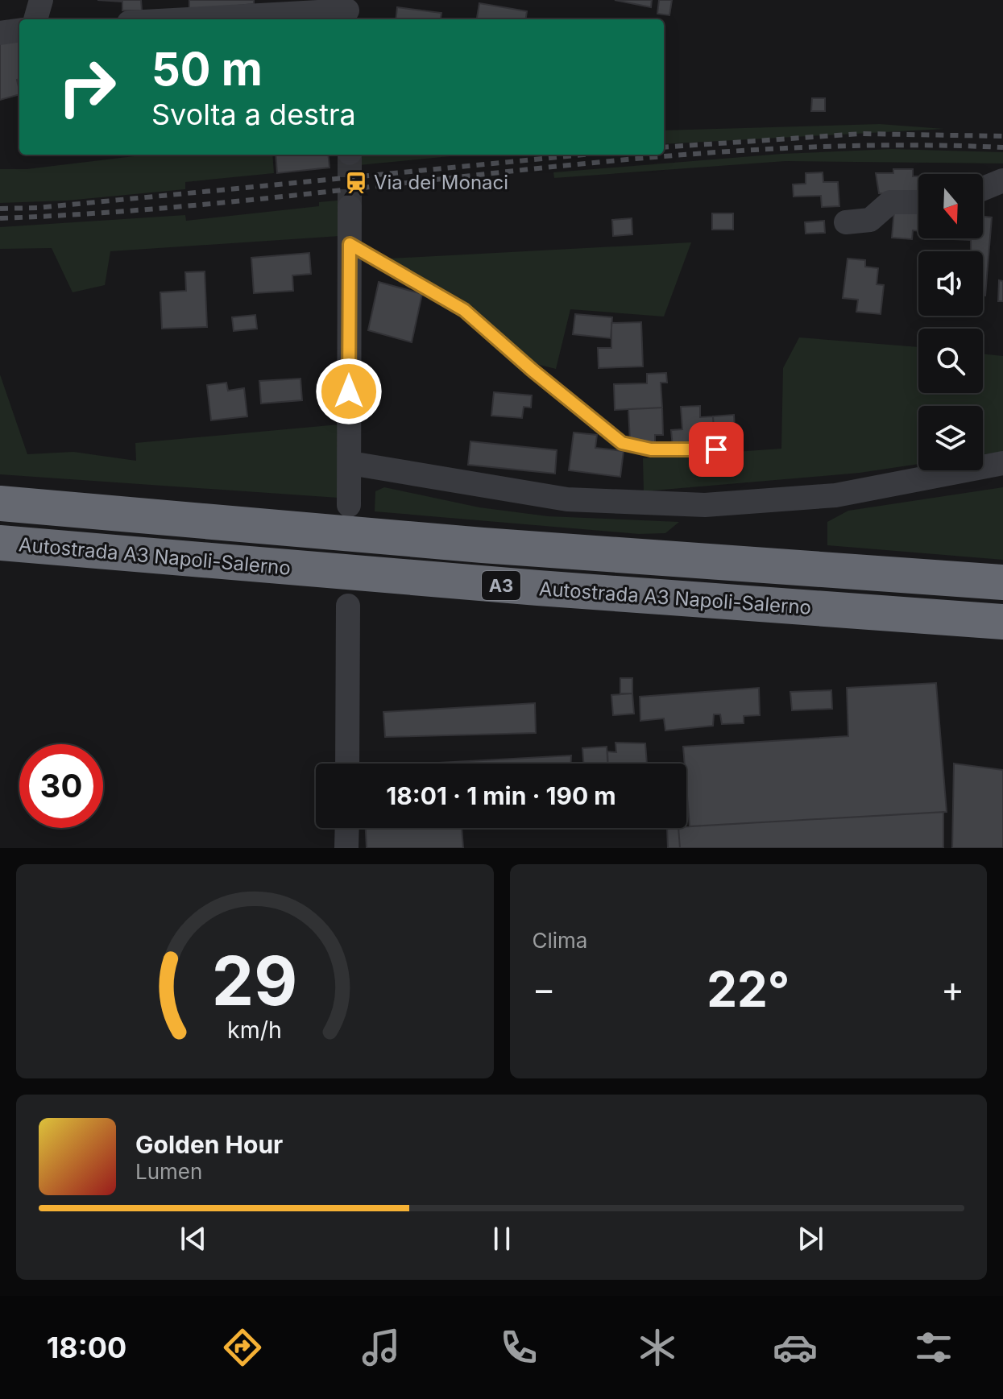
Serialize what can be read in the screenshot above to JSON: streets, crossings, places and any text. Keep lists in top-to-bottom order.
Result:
{
  "streets": {
    "highway": ["Autostrada A3 Napoli-Salerno", "A3"]
  },
  "places": {
    "station": ["Via dei Monaci"]
  },
  "north": "bottom",
  "page": {
    "turn": ["50 m", "Svolta a destra"],
    "limit": "30",
    "trip": "18:01 · 1 min · 190 m",
    "tile": "Clima",
    "heat": ["−", "22°", "+"],
    "song": ["Golden Hour", "Lumen"],
    "tabs": "18:00",
    "gauge": ["29", "km/h"]
  }
}
